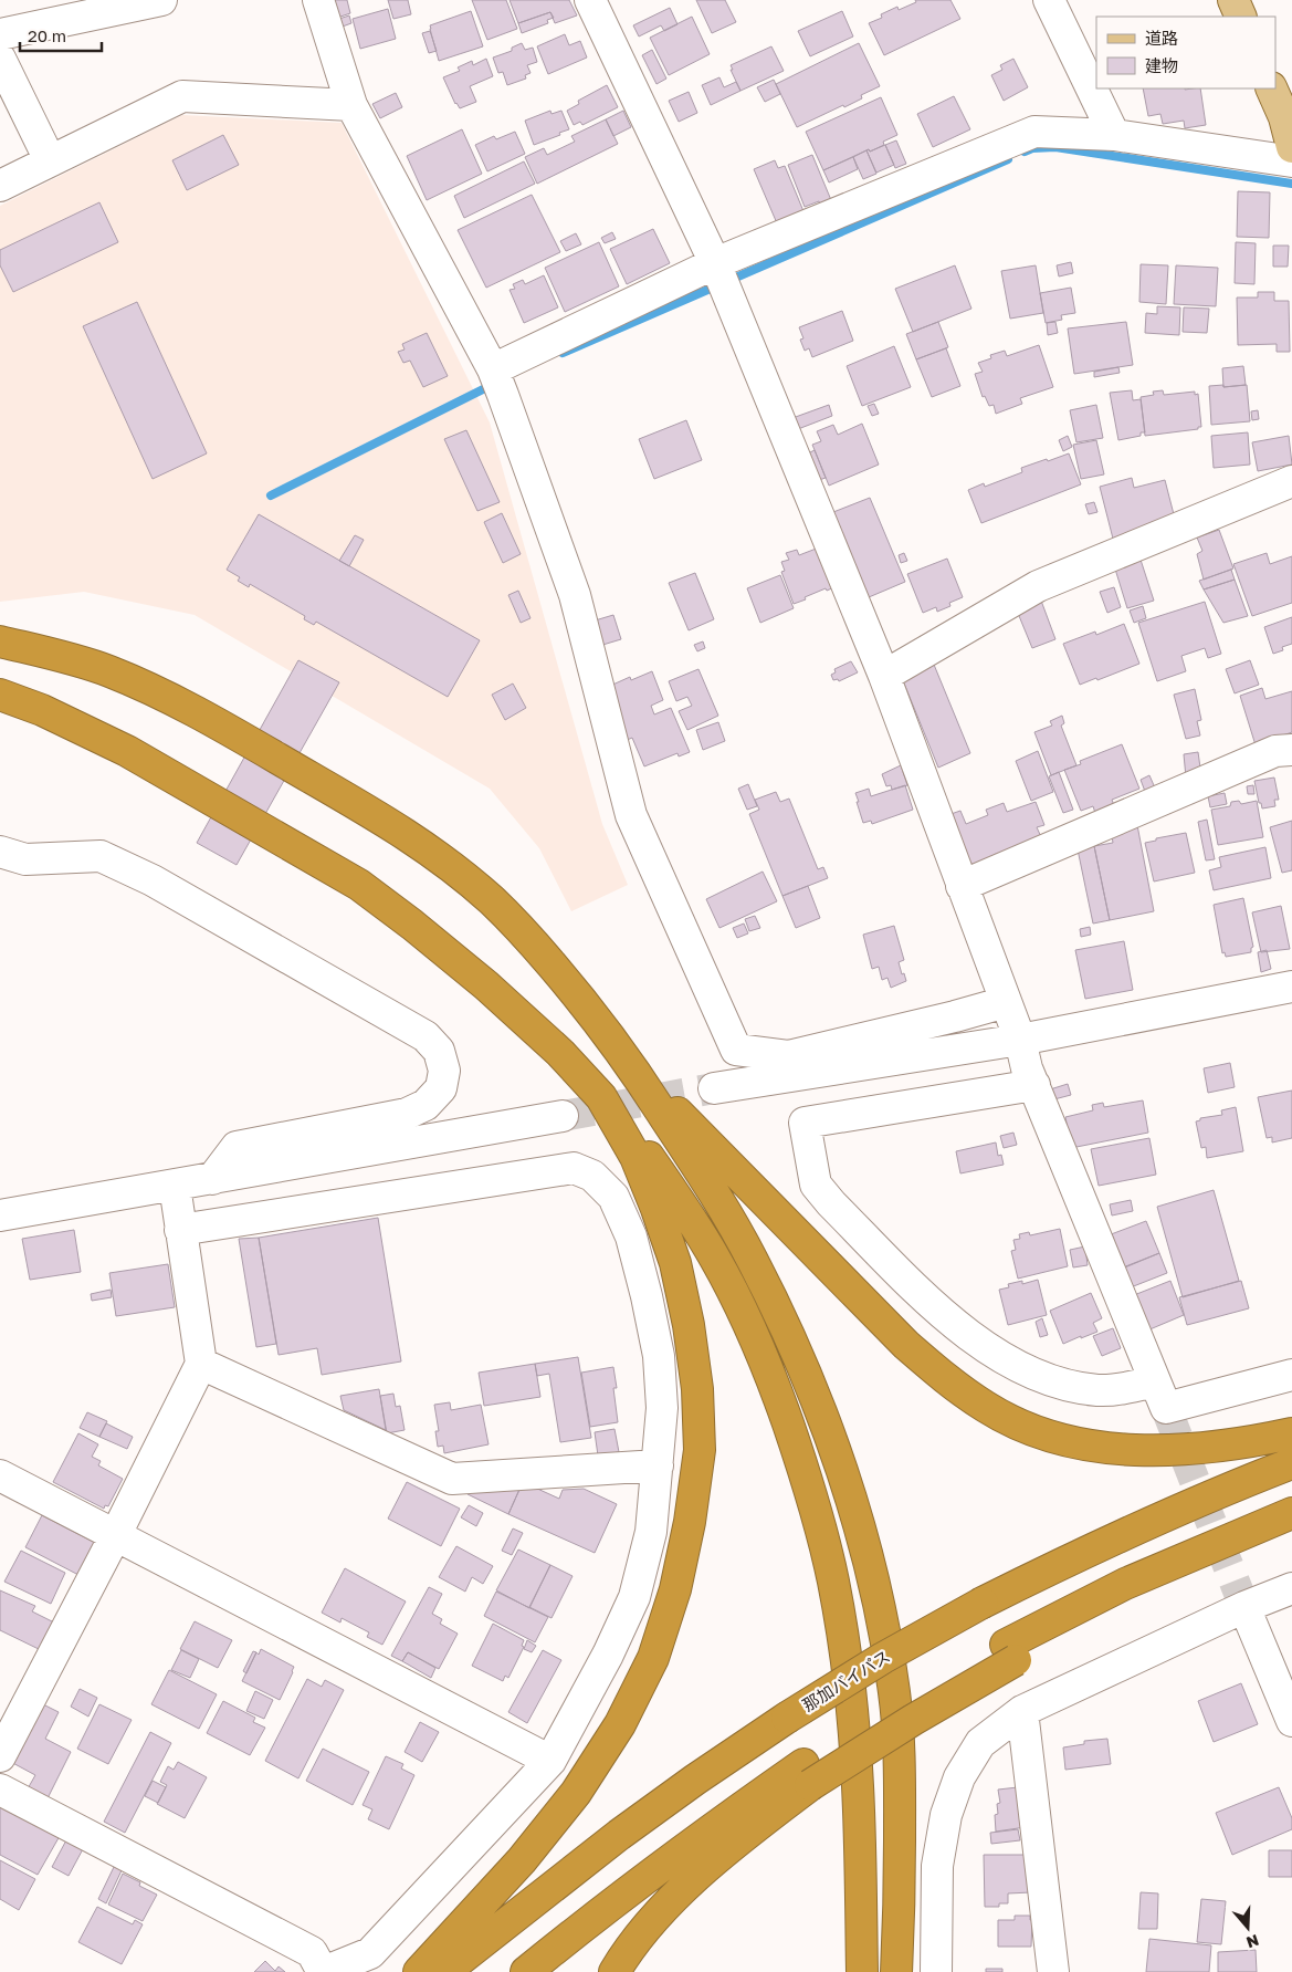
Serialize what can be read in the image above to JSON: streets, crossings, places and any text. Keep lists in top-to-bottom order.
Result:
{
  "streets": {
    "highway": ["那加バイパス"]
  },
  "legend": ["道路", "建物"],
  "scale_bar": "20 m",
  "north": "bottom"
}
